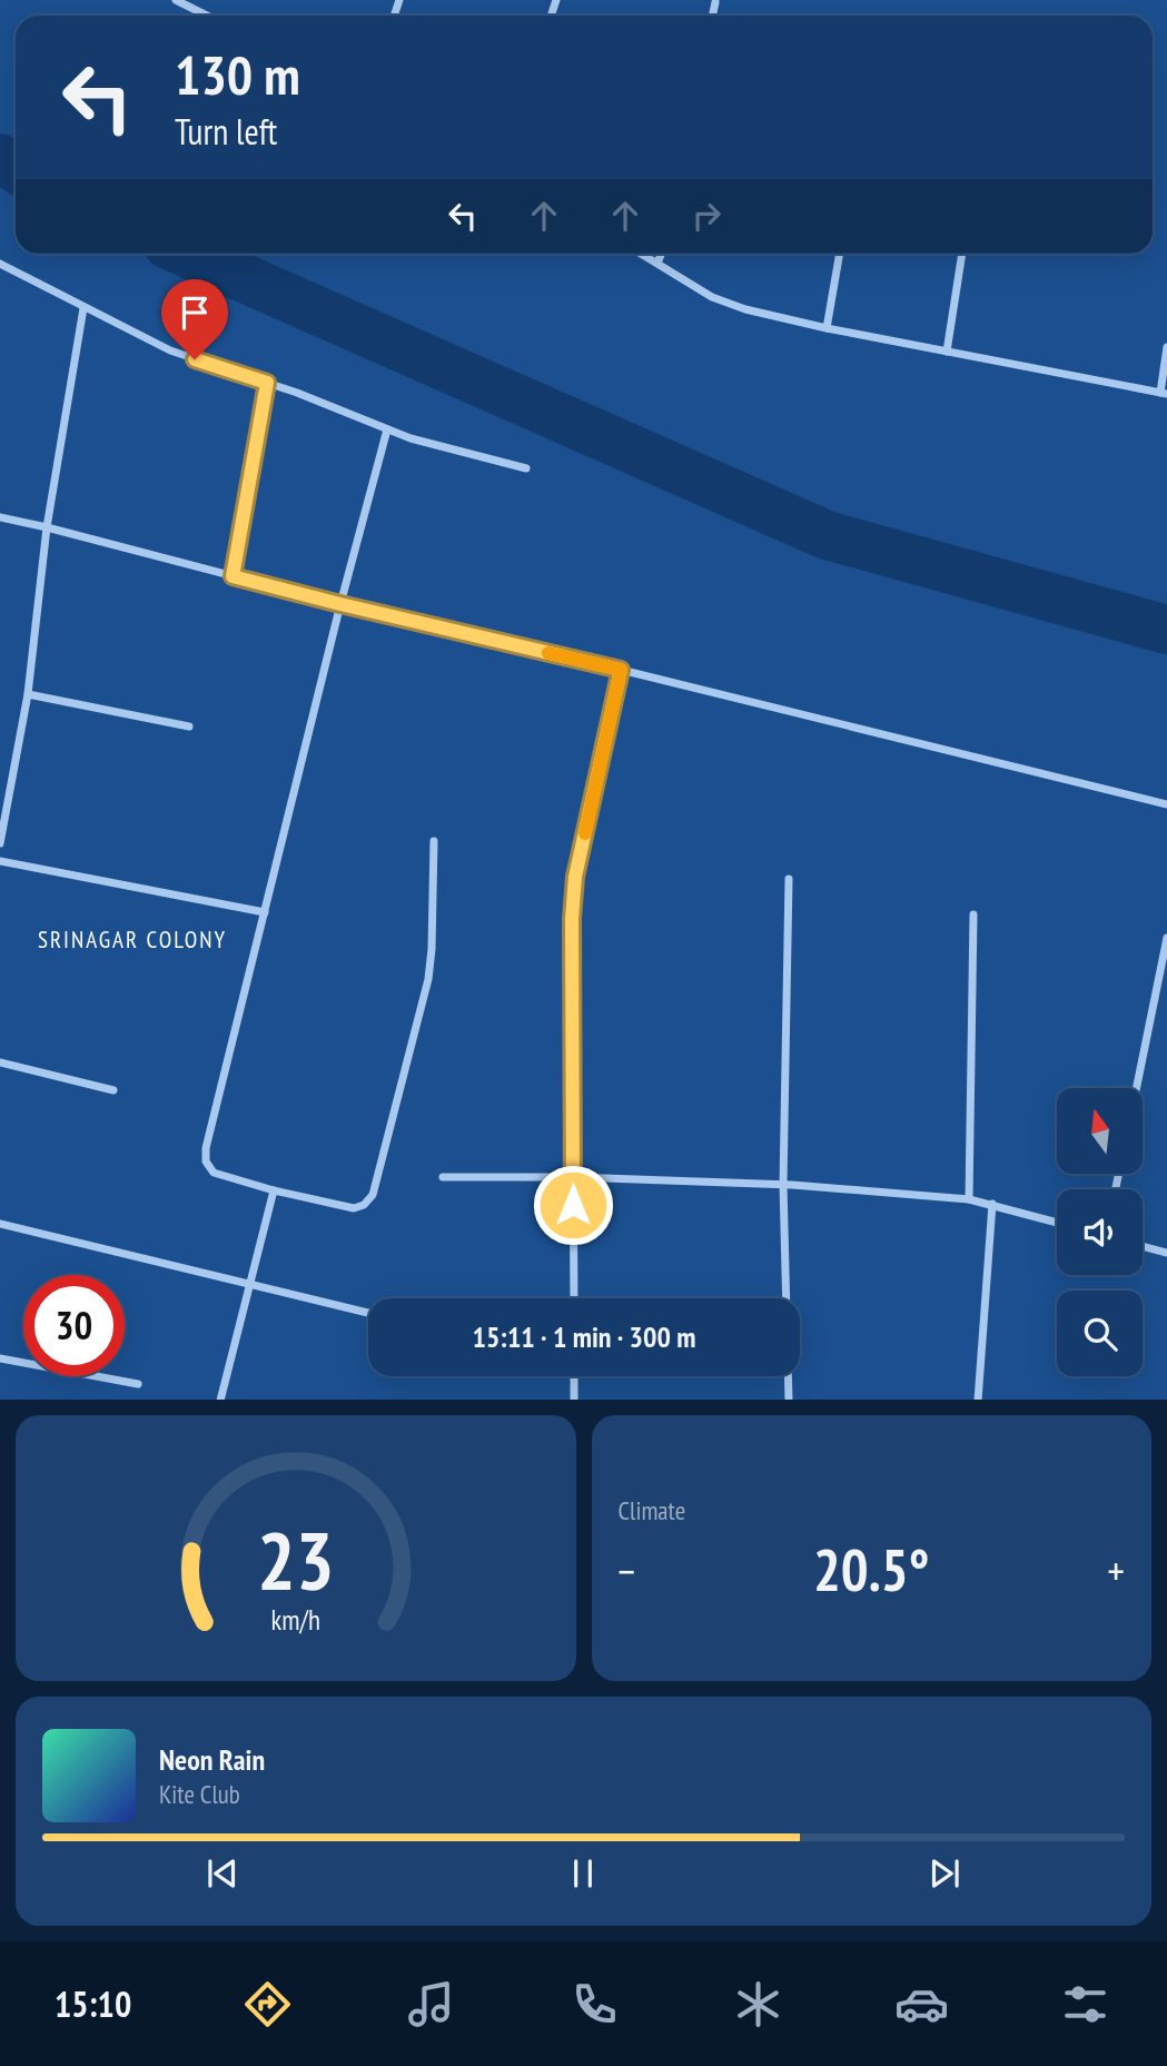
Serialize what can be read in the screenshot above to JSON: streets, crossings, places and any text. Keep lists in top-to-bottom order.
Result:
{
  "districts": ["SRINAGAR COLONY"],
  "north": "top",
  "page": {
    "turn": ["130 m", "Turn left"],
    "limit": "30",
    "trip": "15:11 · 1 min · 300 m",
    "tile": "Climate",
    "heat": ["−", "20.5°", "+"],
    "song": ["Neon Rain", "Kite Club"],
    "tabs": "15:10",
    "gauge": ["23", "km/h"]
  }
}
